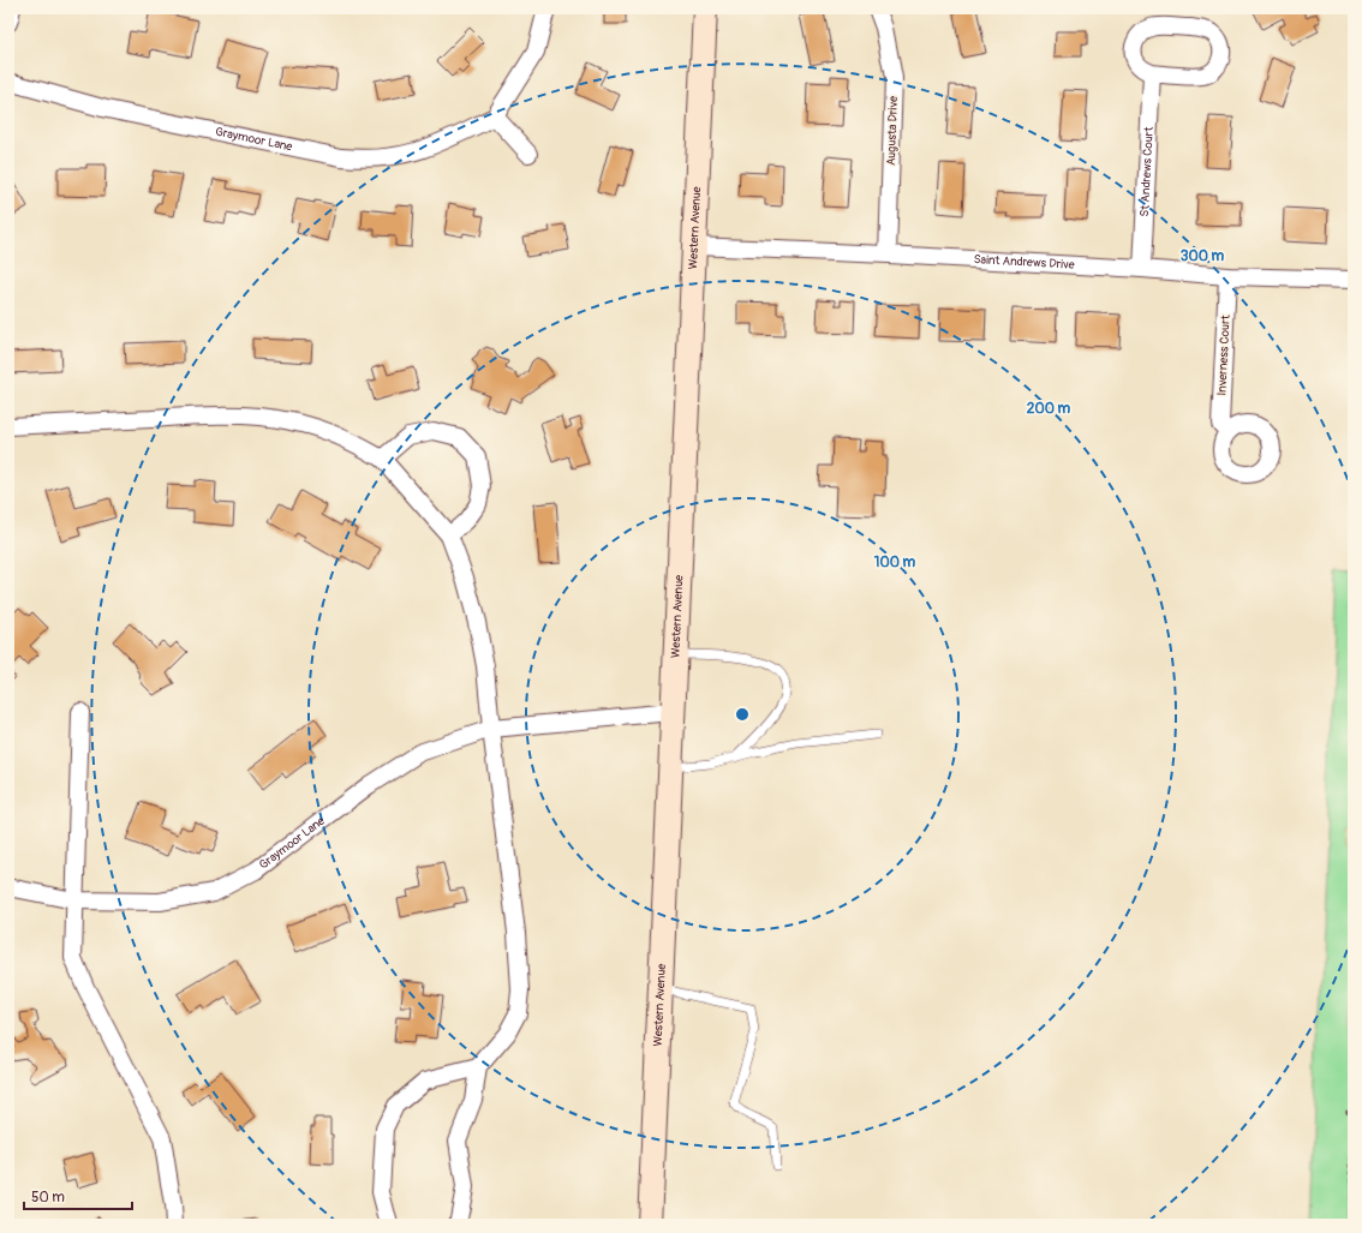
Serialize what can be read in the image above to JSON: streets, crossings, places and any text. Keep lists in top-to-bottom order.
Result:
{
  "streets": {
    "main road": ["Western Avenue"],
    "street": [
      "Augusta Drive",
      "Graymoor Lane",
      "St Andrews Court",
      "Saint Andrews Drive",
      "Inverness Court"
    ]
  },
  "crossings": [
    ["Augusta Drive", "Saint Andrews Drive"],
    ["Graymoor Lane", "Western Avenue"],
    ["St Andrews Court", "Saint Andrews Drive"],
    ["Western Avenue", "Saint Andrews Drive"],
    ["Saint Andrews Drive", "Inverness Court"]
  ],
  "scale_bar": "50 m",
  "rings": ["300 m", "200 m", "100 m"]
}
